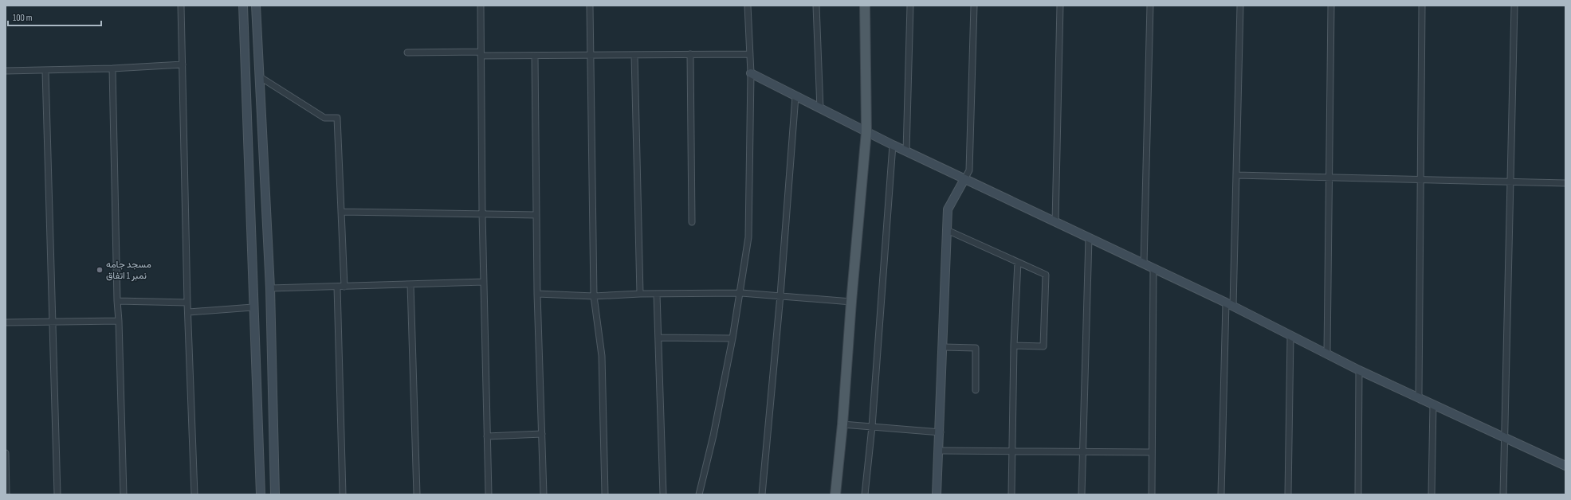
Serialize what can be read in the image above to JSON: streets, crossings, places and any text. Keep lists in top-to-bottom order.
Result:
{
  "places": ["مسجد جامه نمبر 1 اتفاق"],
  "scale_bar": "100 m"
}
